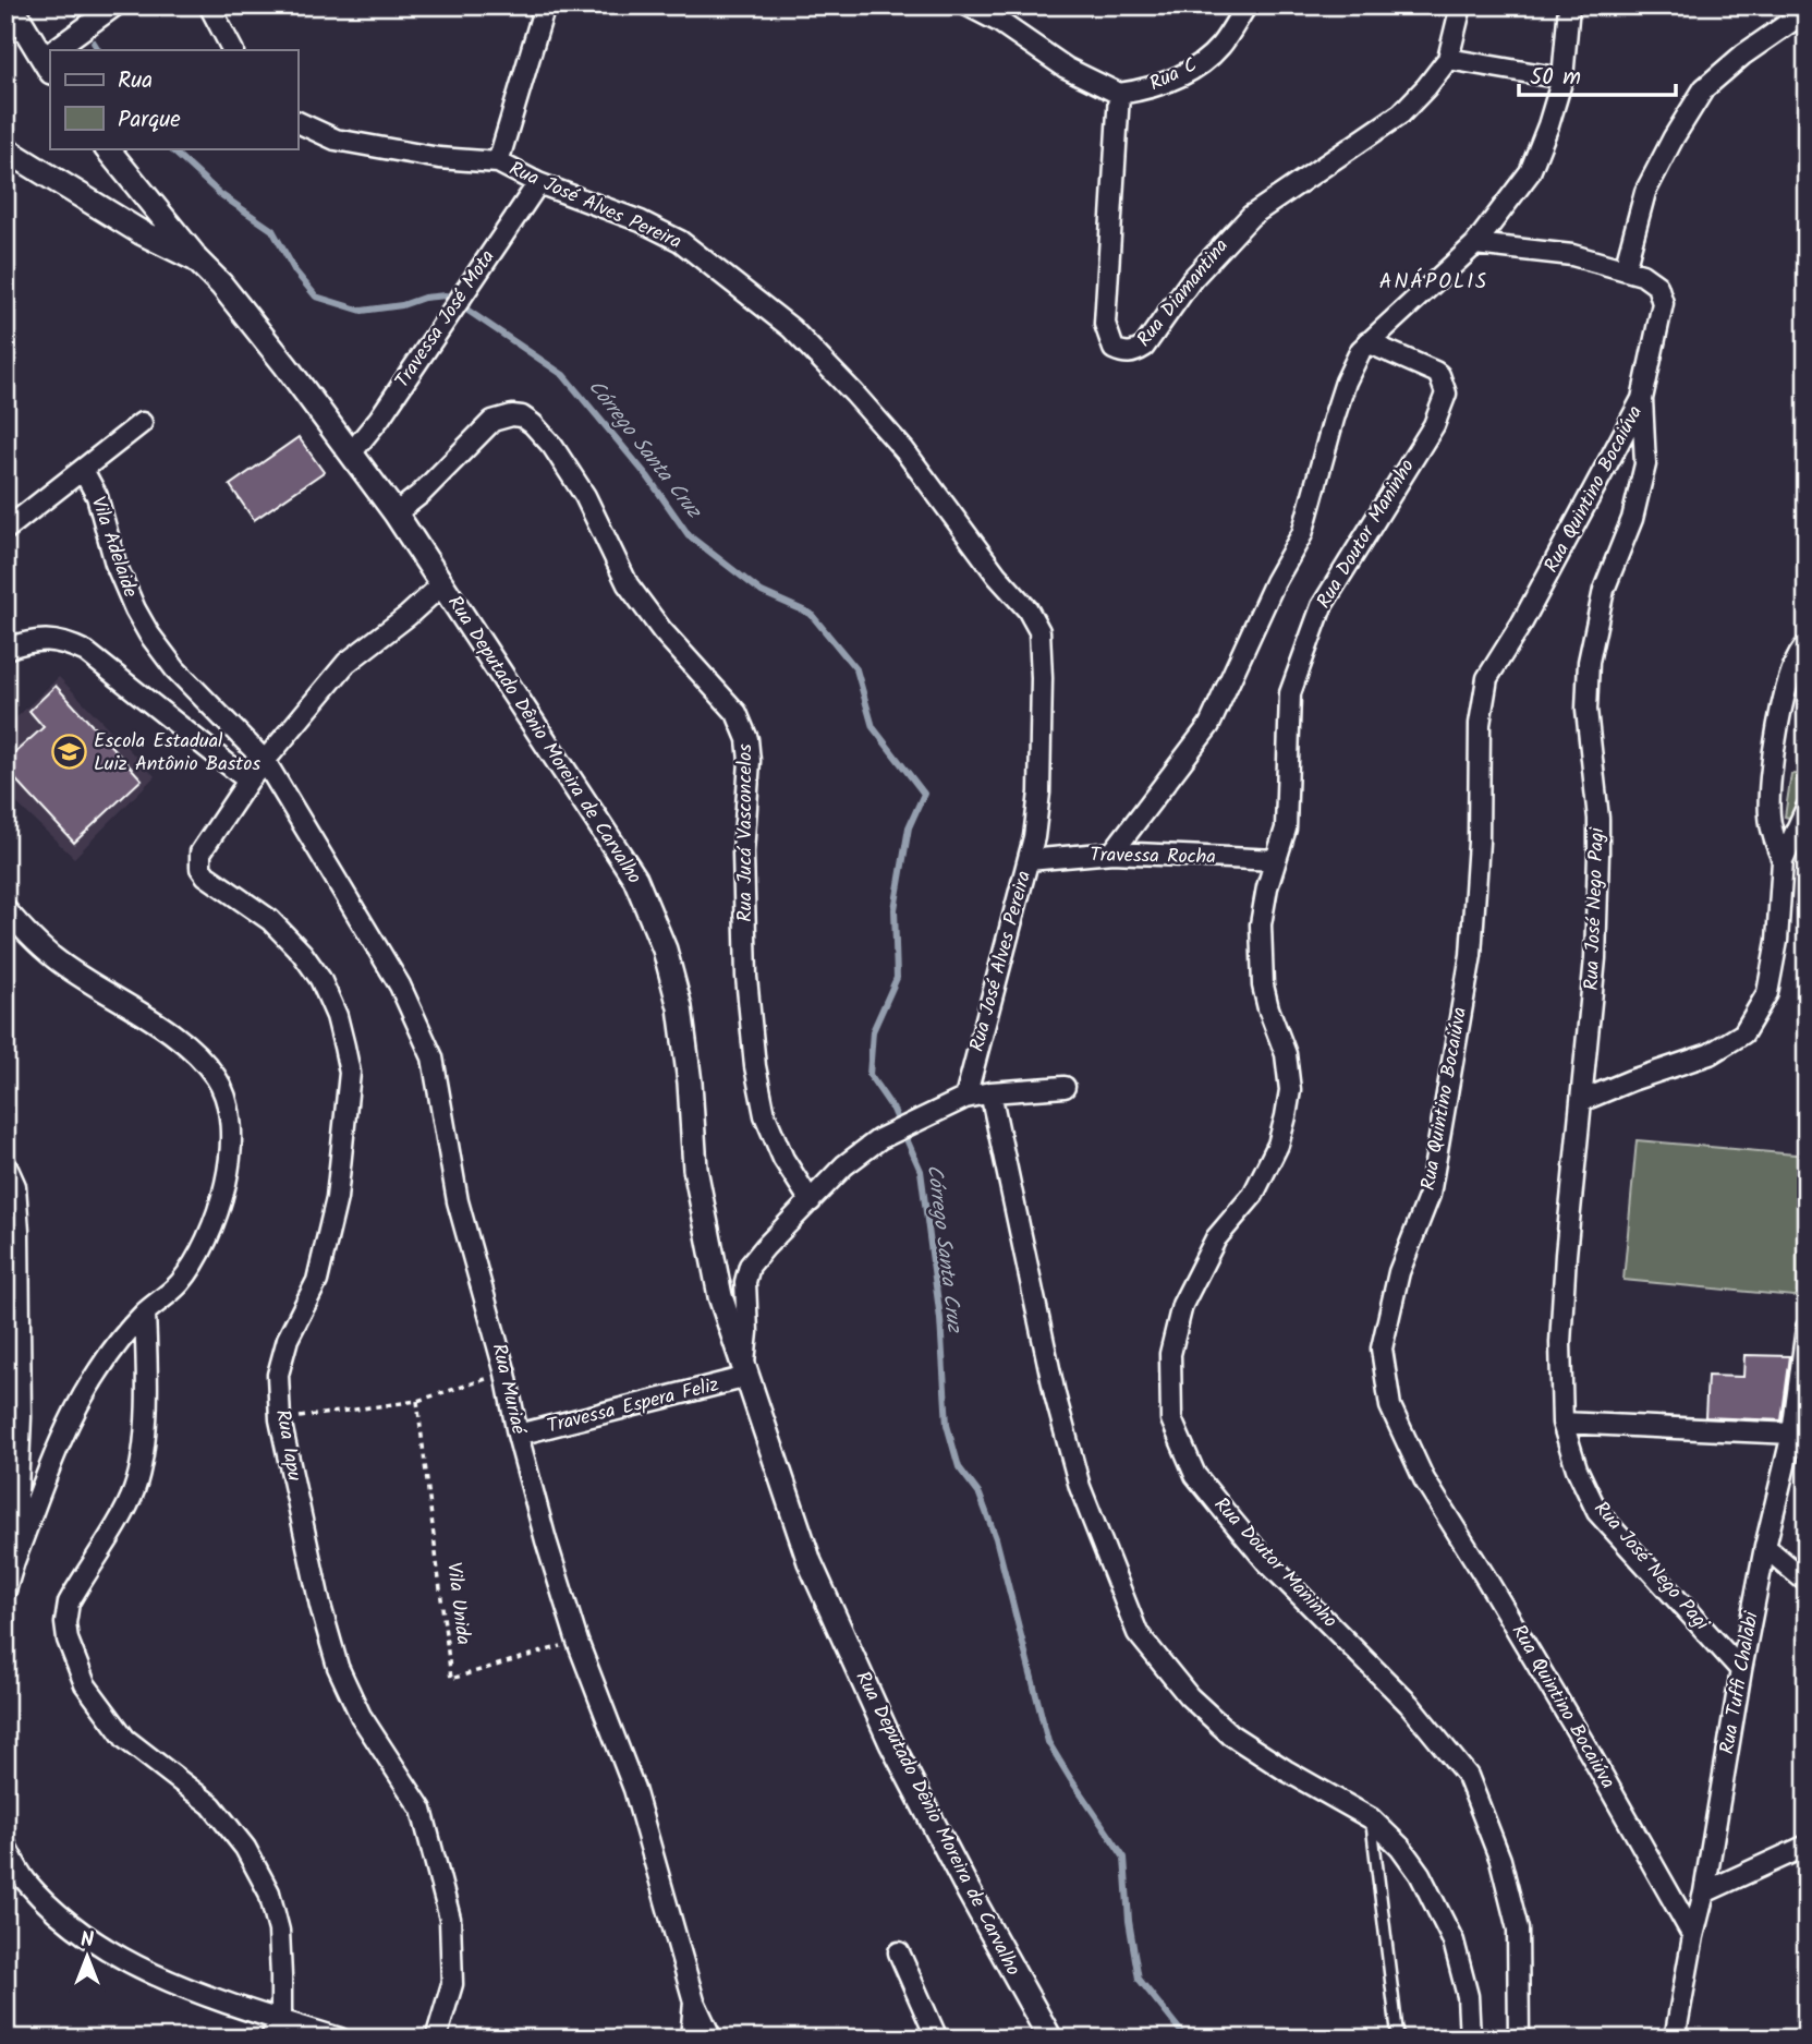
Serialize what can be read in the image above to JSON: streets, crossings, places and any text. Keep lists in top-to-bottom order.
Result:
{
  "streets": {
    "street": [
      "Rua C",
      "Rua José Alves Pereira",
      "Rua Diamantina",
      "Travessa José Mota",
      "Rua Quintino Bocaiúva",
      "Rua Doutor Maninho",
      "Vila Adelaide",
      "Rua Deputado Dênio Moreira de Carvalho",
      "Rua Jucá Vasconcelos",
      "Travessa Rocha",
      "Rua José Nego Pagi",
      "Rua Muriaé",
      "Travessa Espera Feliz",
      "Rua Iapu",
      "Rua Tuffi Chalabi"
    ],
    "path": ["Vila Unida"]
  },
  "crossings": [
    ["Rua C", "Rua Diamantina"],
    ["Rua José Alves Pereira", "Travessa José Mota"],
    ["Rua José Alves Pereira", "Travessa Rocha"],
    ["Travessa José Mota", "Rua Deputado Dênio Moreira de Carvalho"],
    ["Rua Quintino Bocaiúva", "Rua José Nego Pagi"],
    ["Rua Quintino Bocaiúva", "Rua Tuffi Chalabi"],
    ["Rua Doutor Maninho", "Travessa Rocha"],
    ["Vila Adelaide", "Rua Muriaé"],
    ["Rua Deputado Dênio Moreira de Carvalho", "Rua Jucá Vasconcelos"],
    ["Rua Deputado Dênio Moreira de Carvalho", "Travessa Espera Feliz"],
    ["Rua José Nego Pagi", "Rua Tuffi Chalabi"],
    ["Rua Muriaé", "Travessa Espera Feliz"],
    ["Rua Muriaé", "Vila Unida"]
  ],
  "districts": ["ANÁPOLIS"],
  "water": ["Córrego Santa Cruz"],
  "places": {
    "school or university": ["Escola Estadual Luiz Antônio Bastos"]
  },
  "legend": ["Rua", "Parque"],
  "scale_bar": "50 m",
  "north": "top"
}
